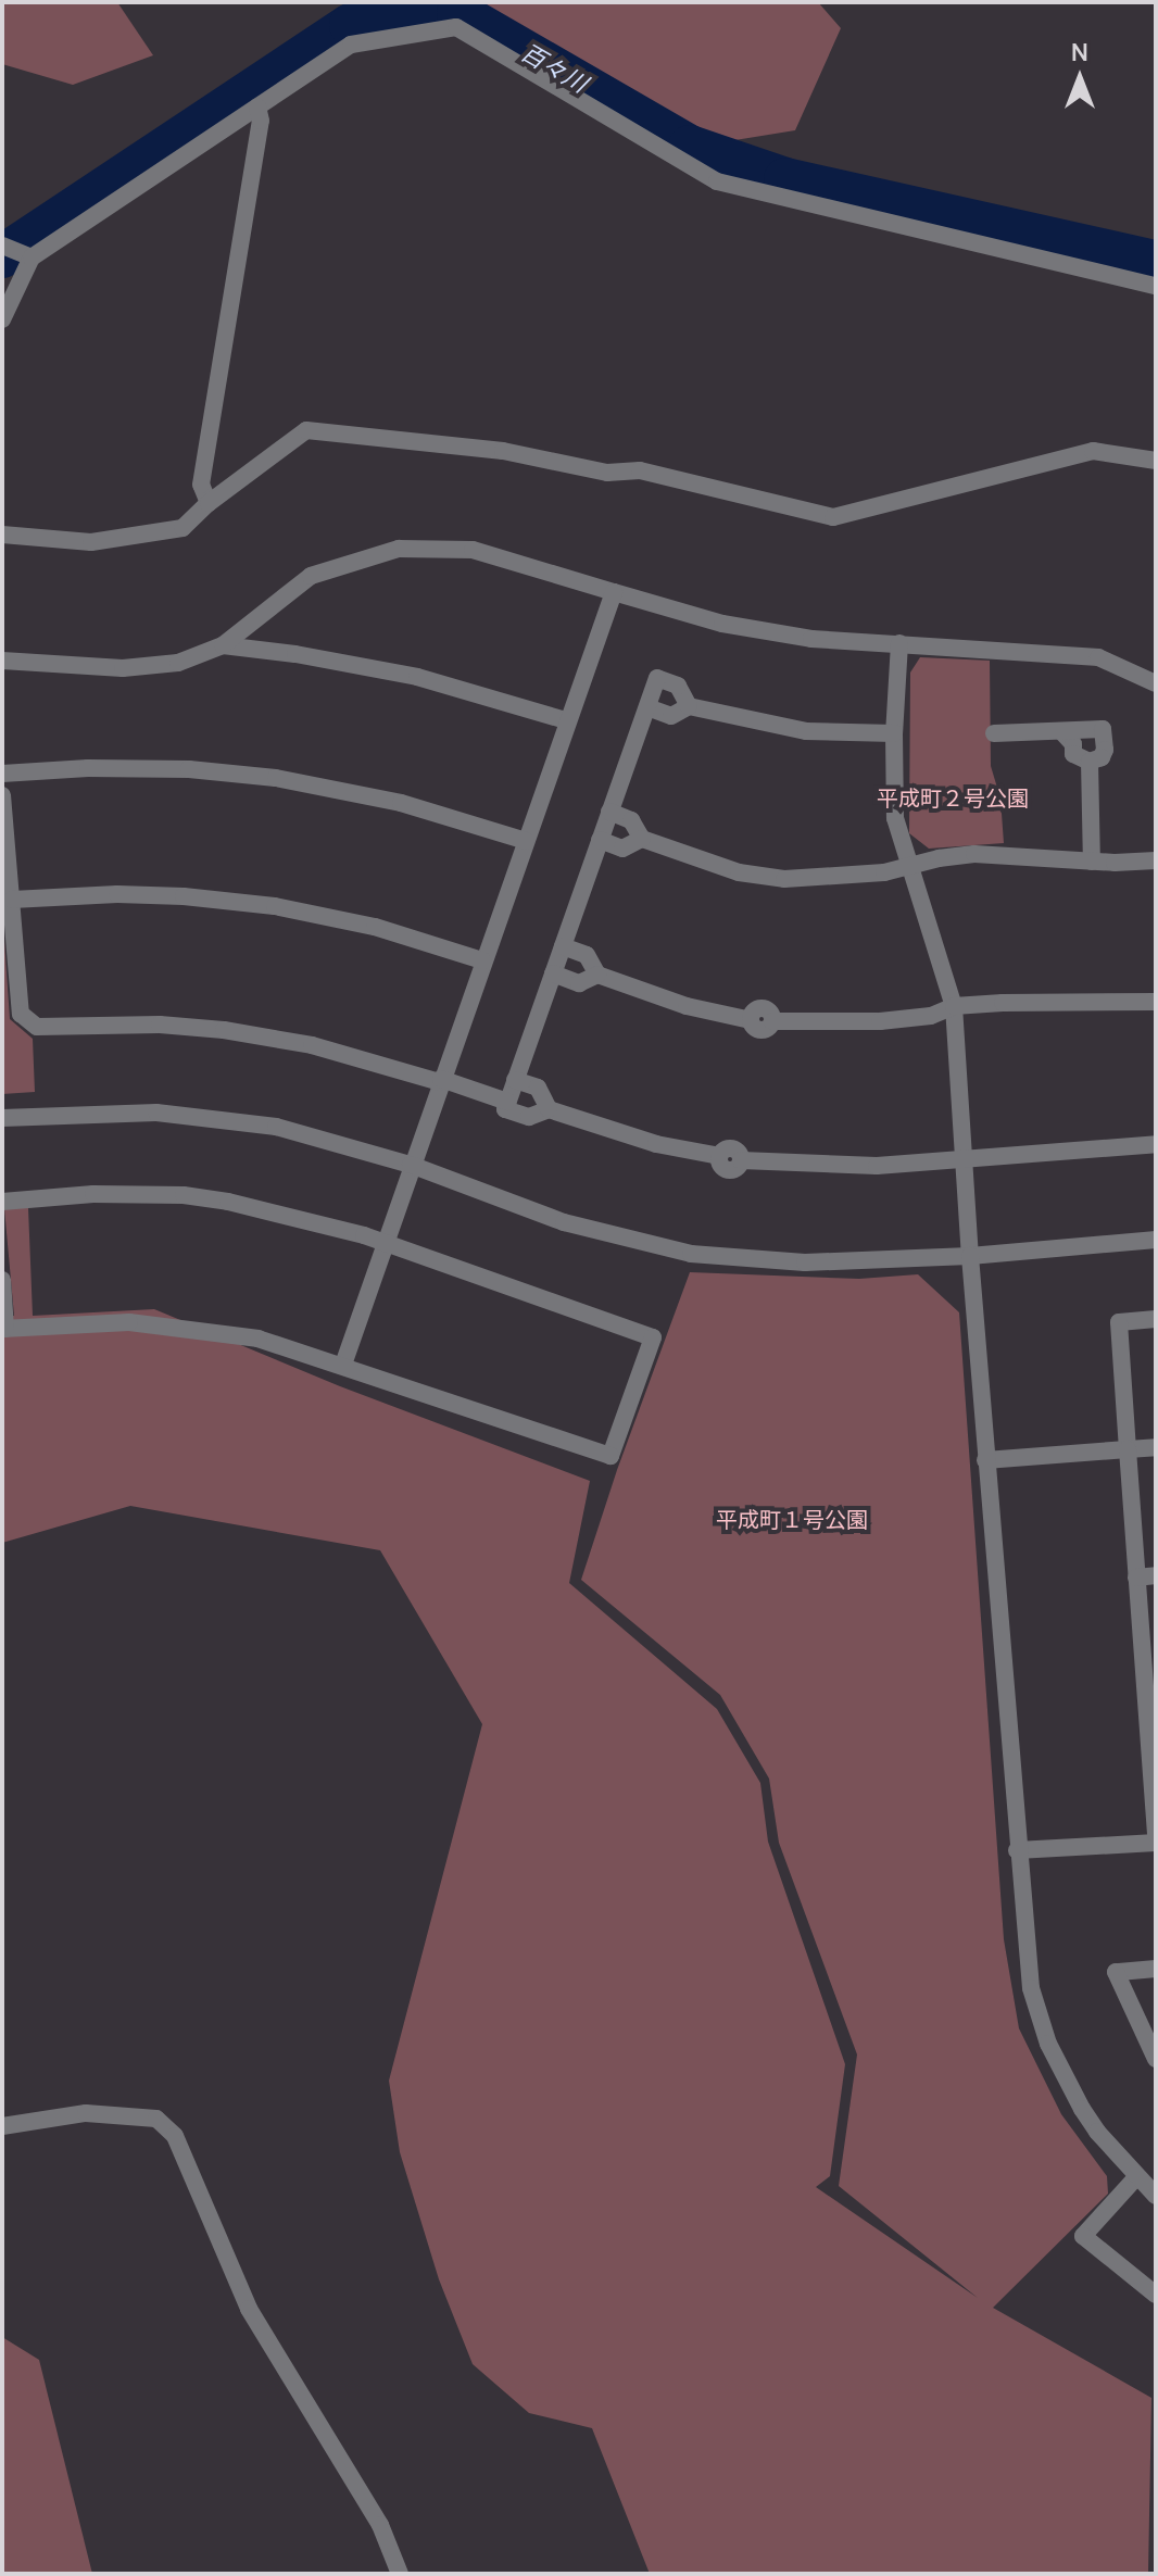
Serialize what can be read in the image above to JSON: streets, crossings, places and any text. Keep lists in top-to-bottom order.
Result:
{
  "water": ["百々川"],
  "parks": ["平成町２号公園", "平成町１号公園"],
  "north": "top"
}
